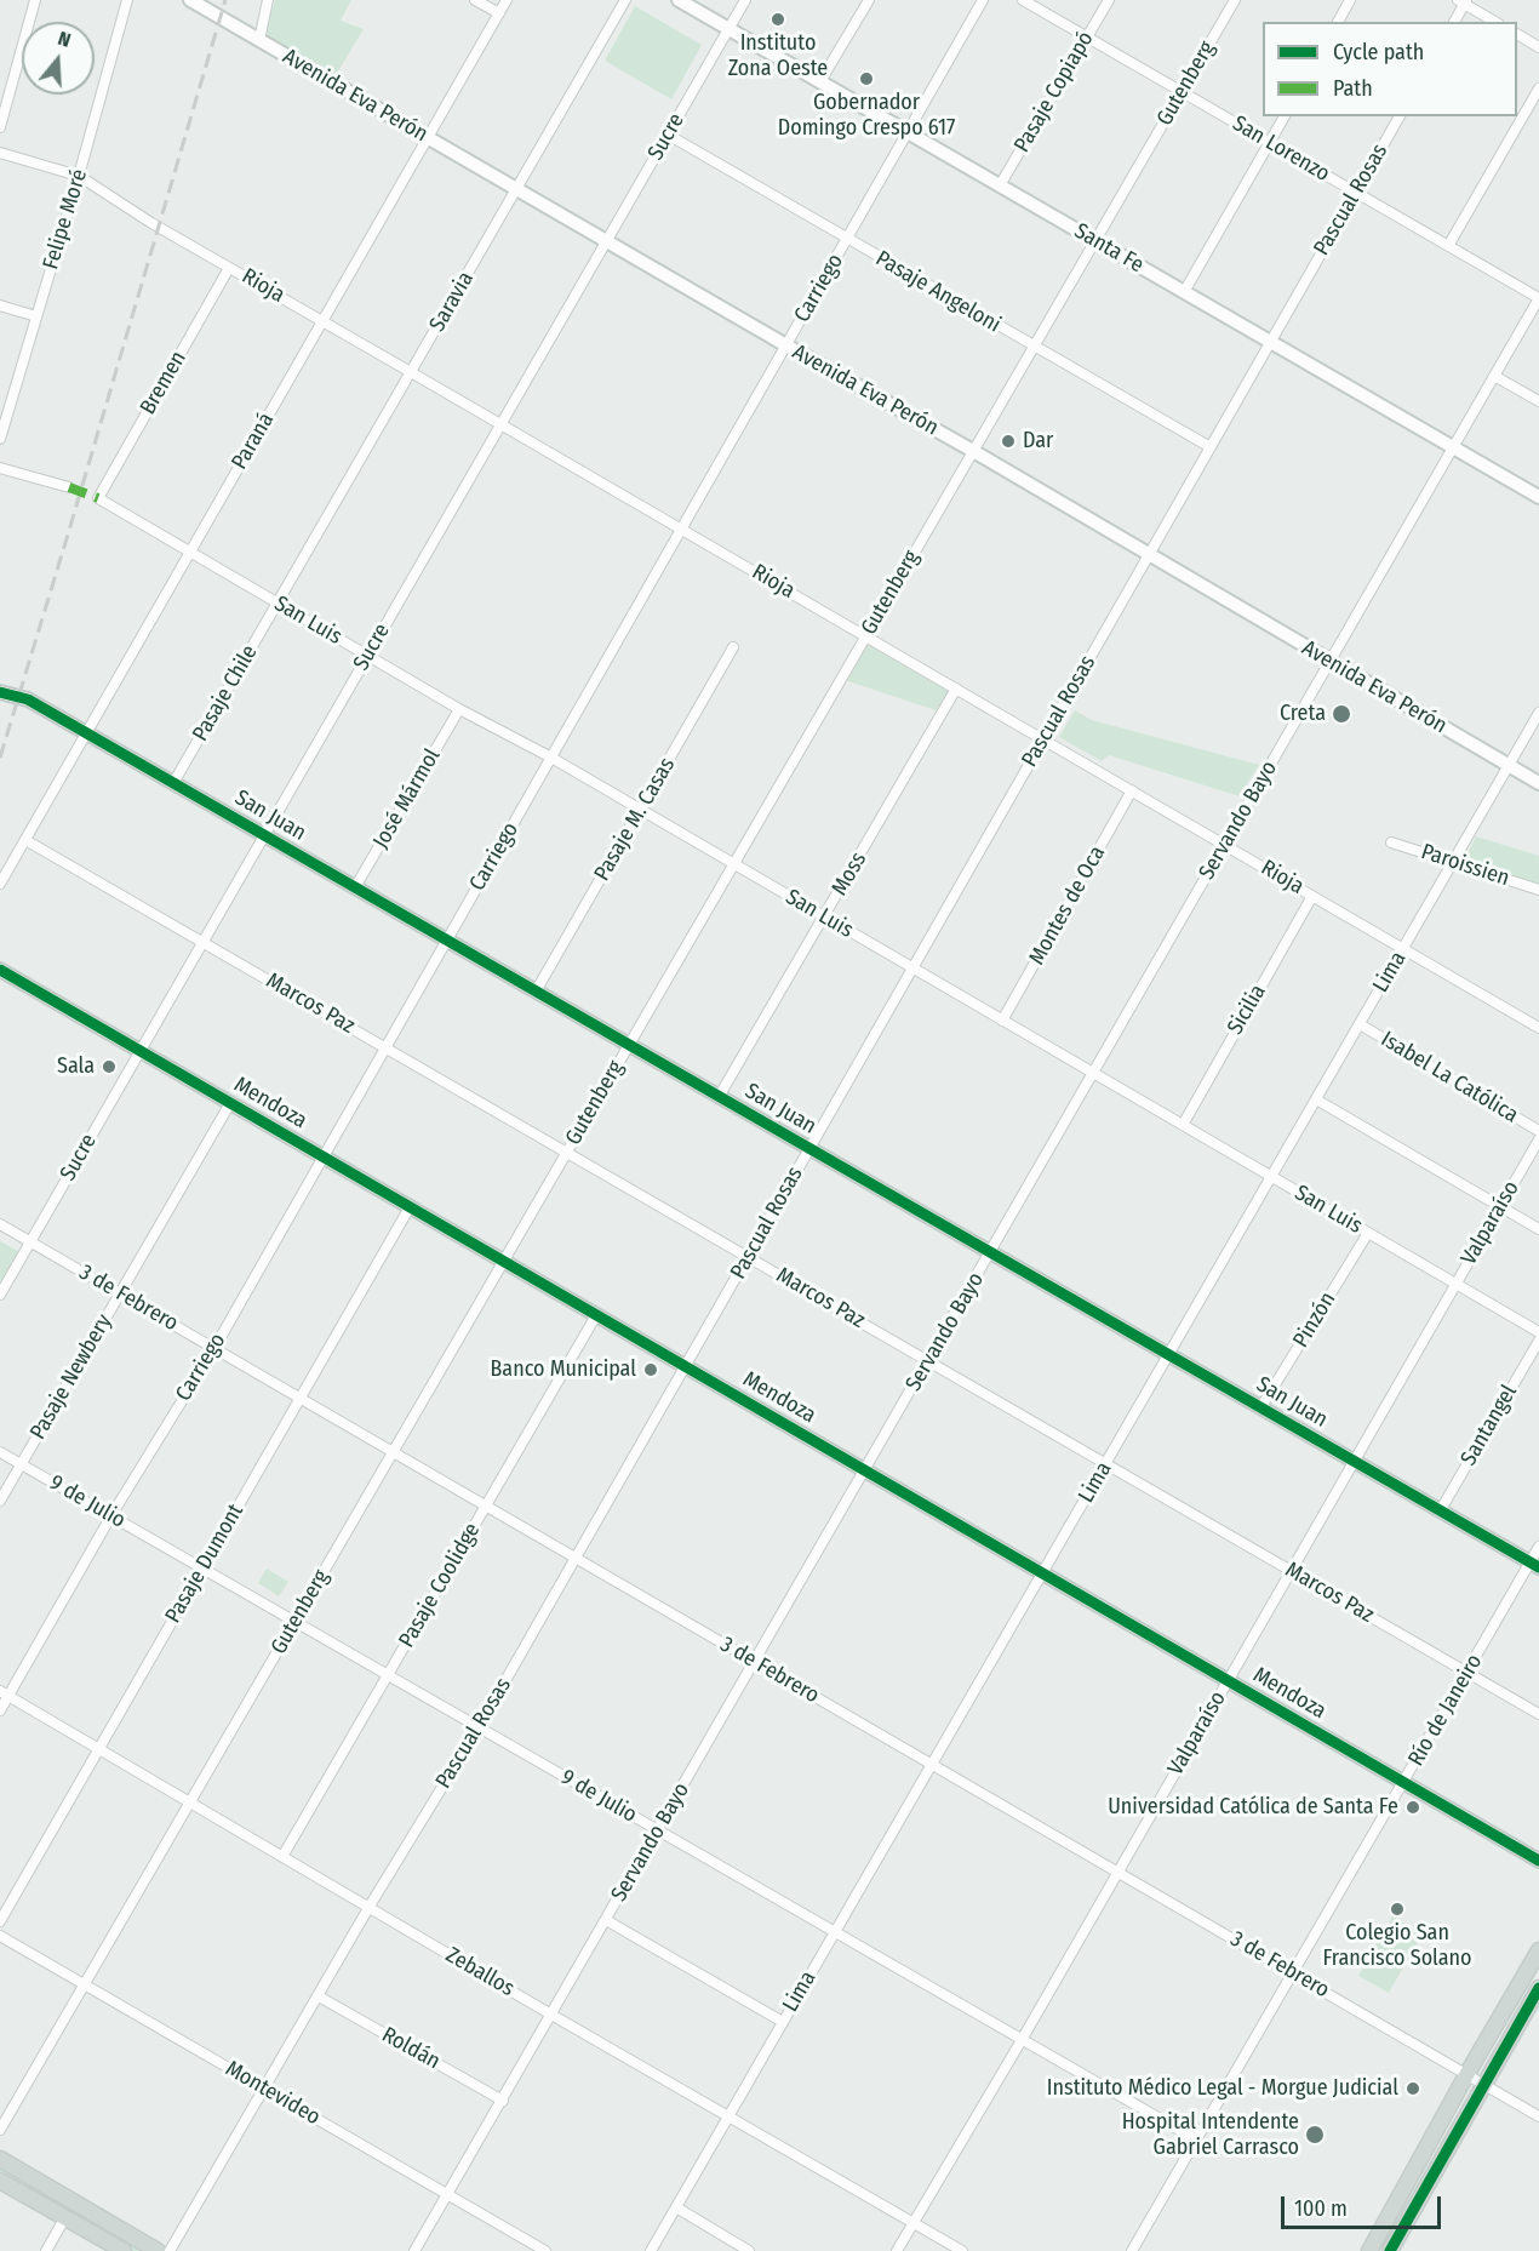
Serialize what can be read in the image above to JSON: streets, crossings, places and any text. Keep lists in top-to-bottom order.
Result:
{
  "streets": {
    "main road": [
      "Avenida Eva Perón",
      "Santa Fe",
      "San Juan",
      "Mendoza"
    ],
    "street": [
      "Gutenberg",
      "Pasaje Copiapó",
      "Sucre",
      "San Lorenzo",
      "Pascual Rosas",
      "Felipe Moré",
      "Rioja",
      "Carriego",
      "Pasaje Angeloni",
      "Saravia",
      "Bremen",
      "Paraná",
      "San Luis",
      "Pasaje Chile",
      "José Mármol",
      "Pasaje M. Casas",
      "Servando Bayo",
      "Paroissien",
      "Moss",
      "Montes de Oca",
      "Lima",
      "Marcos Paz",
      "Sicilia",
      "Isabel La Católica",
      "Valparaíso",
      "3 de Febrero",
      "Pinzón",
      "Pasaje Newbery",
      "Santangel",
      "9 de Julio",
      "Pasaje Dumont",
      "Pasaje Coolidge",
      "Río de Janeiro",
      "Zeballos",
      "Roldán",
      "Montevideo"
    ]
  },
  "crossings": [
    ["Gutenberg", "Avenida Eva Perón"],
    ["Gutenberg", "San Lorenzo"],
    ["Gutenberg", "Santa Fe"],
    ["Gutenberg", "Rioja"],
    ["Gutenberg", "Pasaje Angeloni"],
    ["Gutenberg", "San Luis"],
    ["Gutenberg", "San Juan"],
    ["Gutenberg", "Marcos Paz"],
    ["Gutenberg", "Mendoza"],
    ["Gutenberg", "3 de Febrero"],
    ["Gutenberg", "9 de Julio"],
    ["Gutenberg", "Zeballos"],
    ["Gutenberg", "Montevideo"],
    ["Pasaje Copiapó", "San Lorenzo"],
    ["Pasaje Copiapó", "Santa Fe"],
    ["Avenida Eva Perón", "Sucre"],
    ["Avenida Eva Perón", "Pascual Rosas"],
    ["Avenida Eva Perón", "Carriego"],
    ["Avenida Eva Perón", "Saravia"],
    ["Avenida Eva Perón", "Paraná"],
    ["Avenida Eva Perón", "Servando Bayo"],
    ["Avenida Eva Perón", "Lima"],
    ["Sucre", "Santa Fe"],
    ["Sucre", "Rioja"],
    ["Sucre", "Pasaje Angeloni"],
    ["Sucre", "San Luis"],
    ["Sucre", "San Juan"],
    ["Sucre", "Marcos Paz"],
    ["Sucre", "Mendoza"],
    ["Sucre", "3 de Febrero"],
    ["San Lorenzo", "Pascual Rosas"],
    ["San Lorenzo", "Servando Bayo"],
    ["Pascual Rosas", "Santa Fe"],
    ["Pascual Rosas", "Rioja"],
    ["Pascual Rosas", "Pasaje Angeloni"],
    ["Pascual Rosas", "San Luis"],
    ["Pascual Rosas", "San Juan"],
    ["Pascual Rosas", "Marcos Paz"],
    ["Pascual Rosas", "Mendoza"],
    ["Pascual Rosas", "3 de Febrero"],
    ["Pascual Rosas", "9 de Julio"],
    ["Pascual Rosas", "Zeballos"],
    ["Pascual Rosas", "Roldán"],
    ["Pascual Rosas", "Montevideo"],
    ["Felipe Moré", "Rioja"],
    ["Santa Fe", "Carriego"],
    ["Santa Fe", "Servando Bayo"],
    ["Rioja", "Carriego"],
    ["Rioja", "Saravia"],
    ["Rioja", "Bremen"],
    ["Rioja", "Paraná"],
    ["Rioja", "Servando Bayo"],
    ["Rioja", "Moss"],
    ["Rioja", "Montes de Oca"],
    ["Rioja", "Lima"],
    ["Rioja", "Sicilia"],
    ["Carriego", "Pasaje Angeloni"],
    ["Carriego", "San Luis"],
    ["Carriego", "San Juan"],
    ["Carriego", "Marcos Paz"],
    ["Carriego", "Mendoza"],
    ["Carriego", "3 de Febrero"],
    ["Carriego", "9 de Julio"],
    ["Carriego", "Zeballos"],
    ["Saravia", "San Luis"],
    ["Saravia", "Pasaje Chile"],
    ["Bremen", "San Luis"],
    ["Paraná", "San Luis"],
    ["Paraná", "San Juan"],
    ["Paraná", "Marcos Paz"],
    ["San Luis", "Pasaje Chile"],
    ["San Luis", "José Mármol"],
    ["San Luis", "Pasaje M. Casas"],
    ["San Luis", "Servando Bayo"],
    ["San Luis", "Moss"],
    ["San Luis", "Montes de Oca"],
    ["San Luis", "Lima"],
    ["San Luis", "Sicilia"],
    ["San Luis", "Valparaíso"],
    ["San Luis", "Pinzón"],
    ["Pasaje Chile", "San Juan"],
    ["José Mármol", "San Juan"],
    ["San Juan", "Pasaje M. Casas"],
    ["San Juan", "Servando Bayo"],
    ["San Juan", "Moss"],
    ["San Juan", "Lima"],
    ["San Juan", "Valparaíso"],
    ["San Juan", "Pinzón"],
    ["San Juan", "Santangel"],
    ["San Juan", "Río de Janeiro"],
    ["Servando Bayo", "Marcos Paz"],
    ["Servando Bayo", "Mendoza"],
    ["Servando Bayo", "3 de Febrero"],
    ["Servando Bayo", "9 de Julio"],
    ["Servando Bayo", "Zeballos"],
    ["Servando Bayo", "Roldán"],
    ["Servando Bayo", "Montevideo"],
    ["Paroissien", "Lima"],
    ["Lima", "Marcos Paz"],
    ["Lima", "Isabel La Católica"],
    ["Lima", "Mendoza"],
    ["Lima", "3 de Febrero"],
    ["Lima", "9 de Julio"],
    ["Lima", "Zeballos"],
    ["Marcos Paz", "Valparaíso"],
    ["Marcos Paz", "Río de Janeiro"],
    ["Mendoza", "Valparaíso"],
    ["Mendoza", "Pasaje Newbery"],
    ["Mendoza", "Pasaje Dumont"],
    ["Mendoza", "Pasaje Coolidge"],
    ["Mendoza", "Río de Janeiro"],
    ["Valparaíso", "3 de Febrero"],
    ["Valparaíso", "9 de Julio"],
    ["Valparaíso", "Zeballos"],
    ["3 de Febrero", "Pasaje Newbery"],
    ["3 de Febrero", "Pasaje Dumont"],
    ["3 de Febrero", "Pasaje Coolidge"],
    ["3 de Febrero", "Río de Janeiro"],
    ["Pasaje Newbery", "9 de Julio"],
    ["9 de Julio", "Pasaje Dumont"],
    ["9 de Julio", "Pasaje Coolidge"],
    ["9 de Julio", "Río de Janeiro"],
    ["Pasaje Dumont", "Zeballos"],
    ["Pasaje Coolidge", "Zeballos"]
  ],
  "places": [
    "Instituto Zona Oeste",
    "Gobernador Domingo Crespo 617",
    "Dar",
    "Creta",
    "Sala",
    "Banco Municipal",
    "Universidad Católica de Santa Fe",
    "Colegio San Francisco Solano",
    "Instituto Médico Legal - Morgue Judicial",
    "Hospital Intendente Gabriel Carrasco"
  ],
  "legend": ["Cycle path", "Path"],
  "scale_bar": "100 m",
  "north": "top"
}
